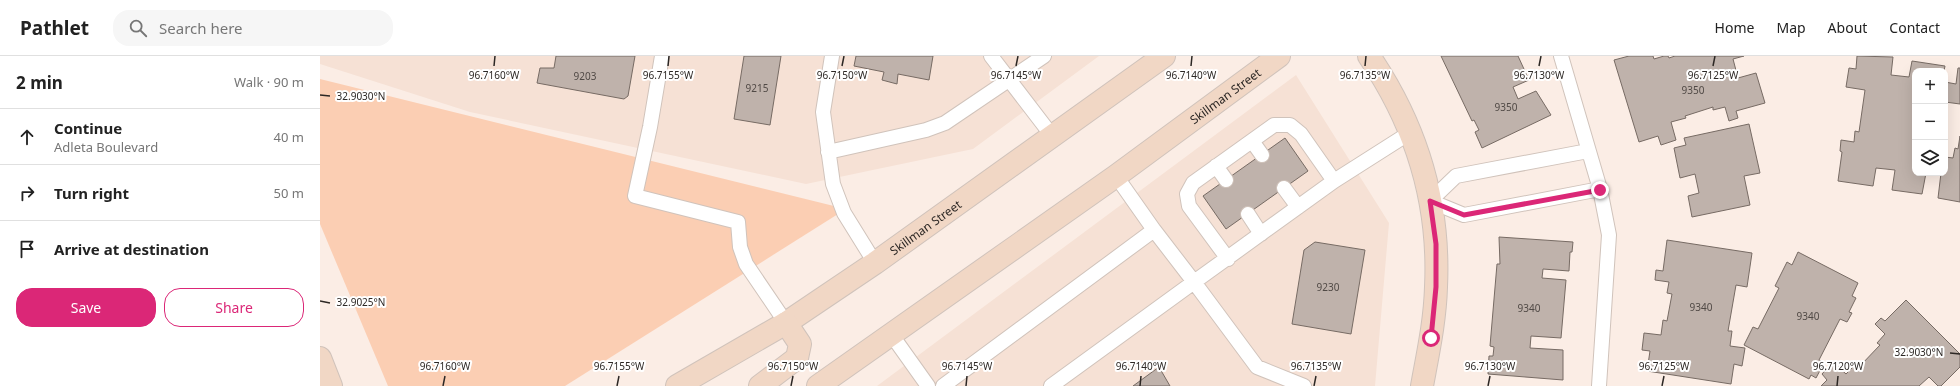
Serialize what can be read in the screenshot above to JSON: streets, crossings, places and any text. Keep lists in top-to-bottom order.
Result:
{
  "streets": {
    "main road": ["Skillman Street"]
  },
  "house_numbers": [
    "9203",
    "9215",
    "9350",
    "9350",
    "9230",
    "9340",
    "9340",
    "9340"
  ],
  "page": {
    "header": "Pathlet",
    "search": "Search here",
    "nav": [
      "Home",
      "Map",
      "About",
      "Contact"
    ],
    "heading": ["2 min", "Walk · 90 m"],
    "map_buttons": ["+", "−"],
    "list": [
      ["Continue", "Adleta Boulevard", "40 m"],
      ["Turn right", "50 m"],
      "Arrive at destination"
    ],
    "buttons": ["Save", "Share"]
  },
  "coordinates": [
    "96.7135°W",
    "96.7125°W",
    "96.7160°W",
    "96.7155°W",
    "96.7150°W",
    "96.7145°W",
    "96.7140°W",
    "96.7130°W",
    "32.9030°N",
    "32.9025°N",
    "96.7120°W"
  ]
}
